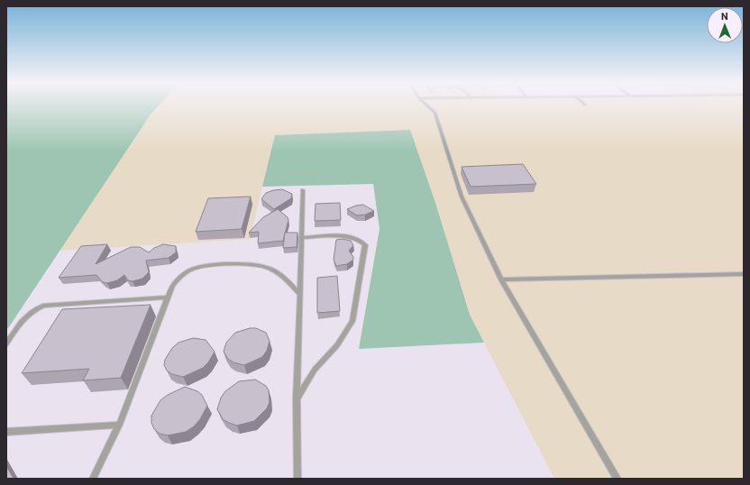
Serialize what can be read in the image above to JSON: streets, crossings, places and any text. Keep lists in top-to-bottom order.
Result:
{
  "north": "top"
}
